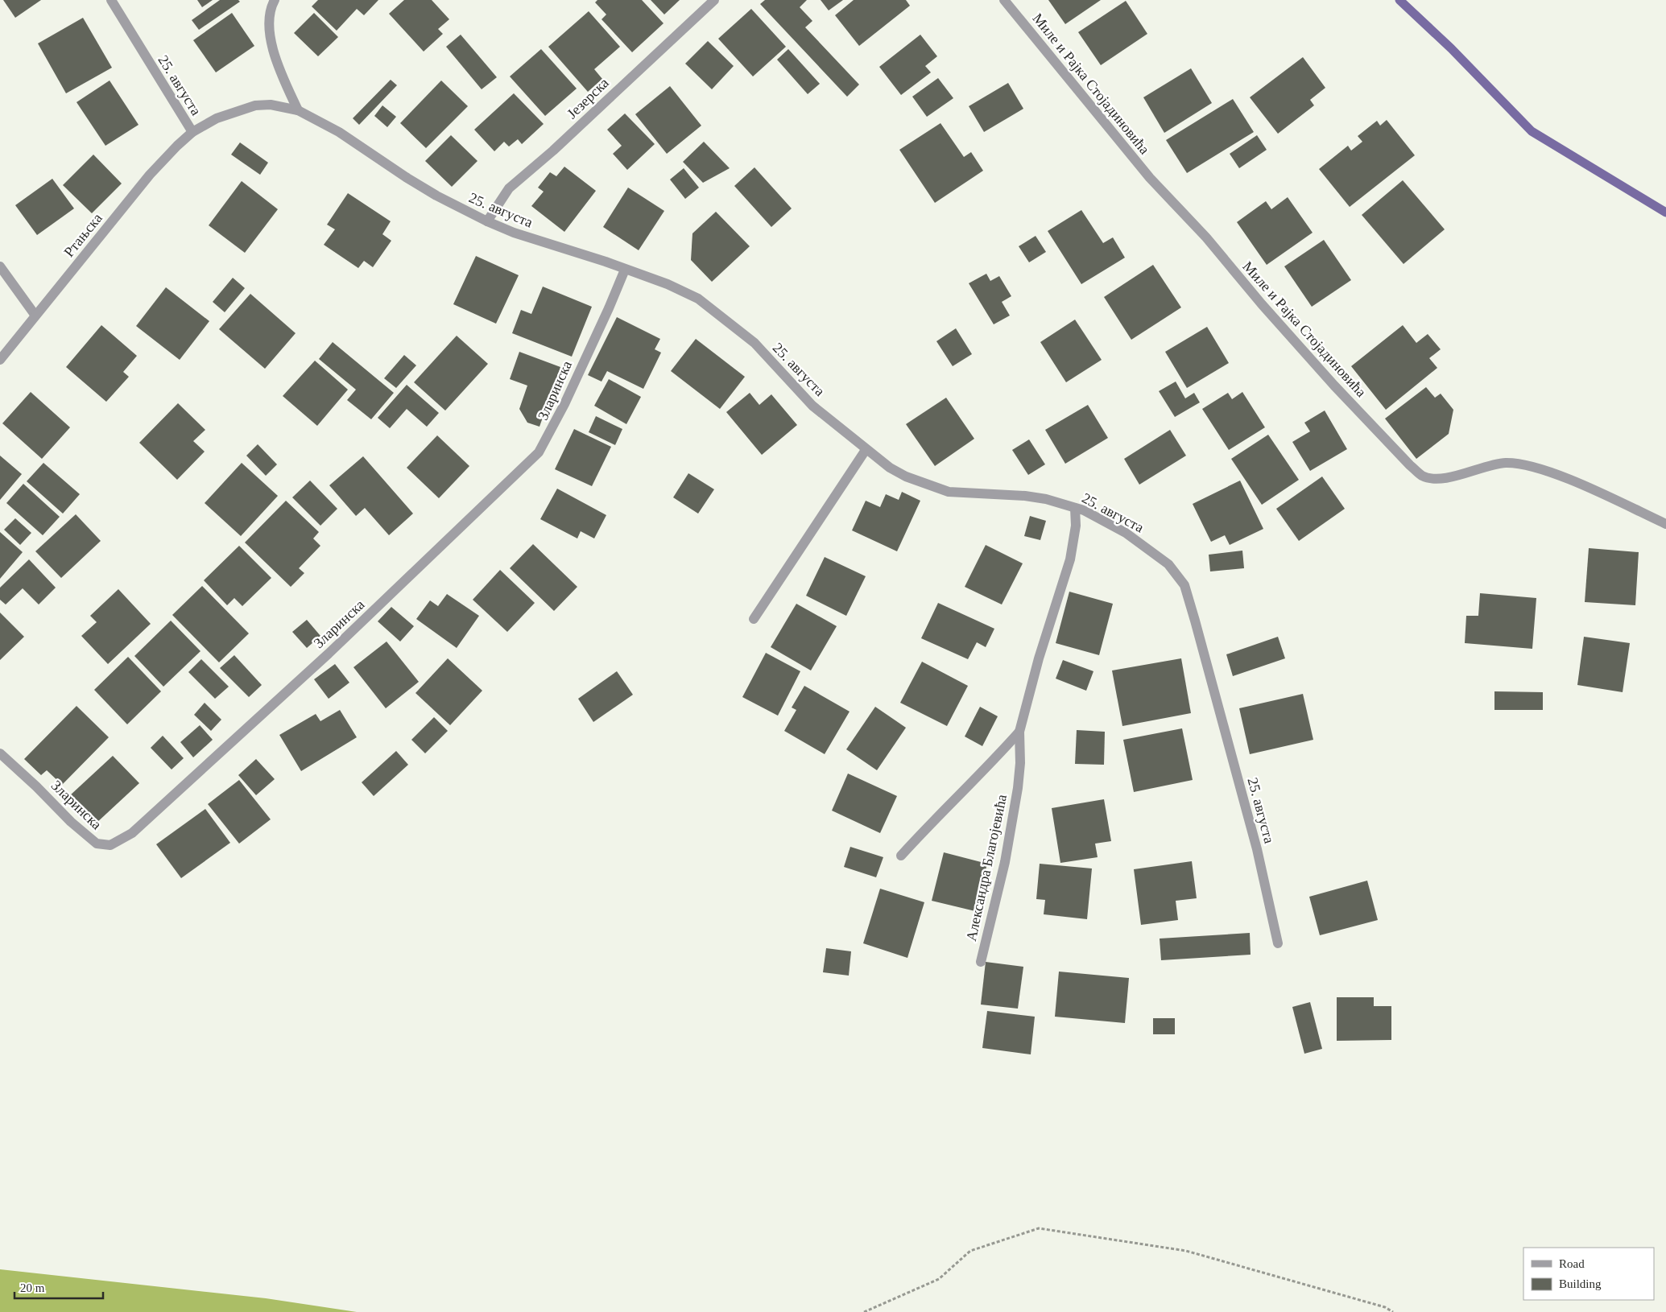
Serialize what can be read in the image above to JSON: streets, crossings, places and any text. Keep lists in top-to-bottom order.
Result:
{
  "streets": {
    "street": [
      "Миле и Рајка Стојадиновића",
      "25. августа",
      "Језерска",
      "Ртањска",
      "Зларинска",
      "Александра Благојевића"
    ]
  },
  "crossings": [
    ["25. августа", "Језерска"],
    ["25. августа", "Ртањска"],
    ["25. августа", "Зларинска"],
    ["25. августа", "Александра Благојевића"]
  ],
  "legend": ["Road", "Building"],
  "scale_bar": "20 m"
}
